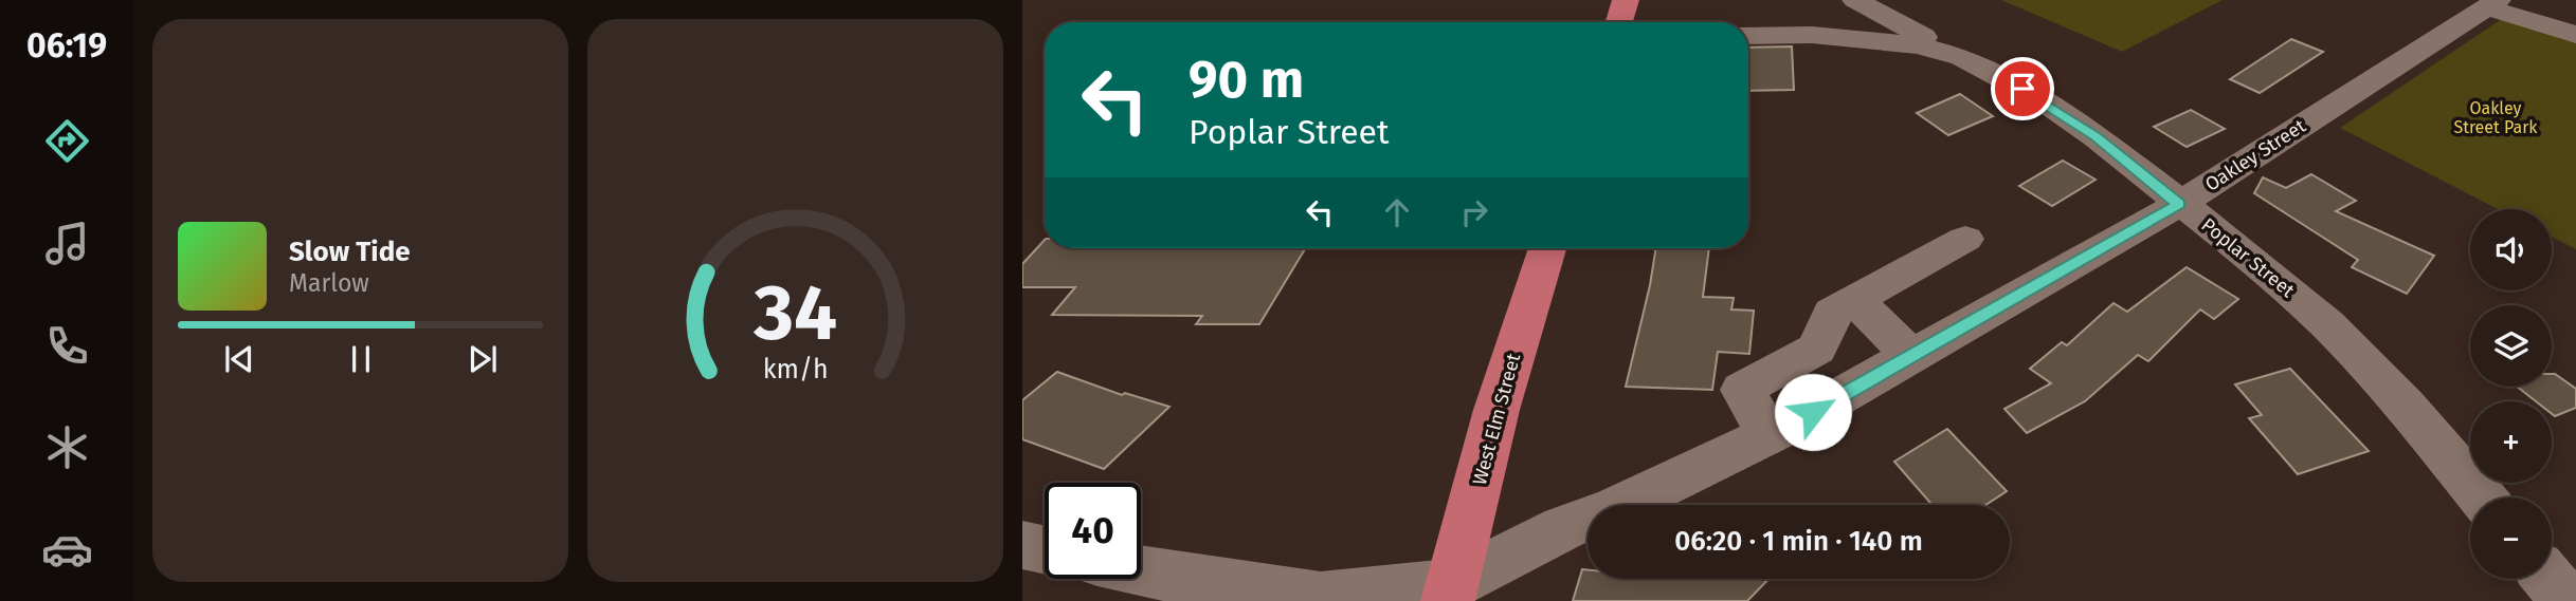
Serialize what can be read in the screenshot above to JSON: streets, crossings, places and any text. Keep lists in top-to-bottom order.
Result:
{
  "streets": {
    "highway": ["West Elm Street"],
    "street": ["Oakley Street", "Poplar Street"]
  },
  "crossings": [
    ["Oakley Street", "Poplar Street"],
    ["Oakley Street", "West Elm Street"]
  ],
  "parks": ["Oakley Street Park"],
  "page": {
    "tabs": "06:19",
    "turn": ["90 m", "Poplar Street"],
    "map_buttons": ["+", "−"],
    "song": ["Slow Tide", "Marlow"],
    "limit": "40",
    "trip": "06:20 · 1 min · 140 m",
    "gauge": ["34", "km/h"]
  }
}
